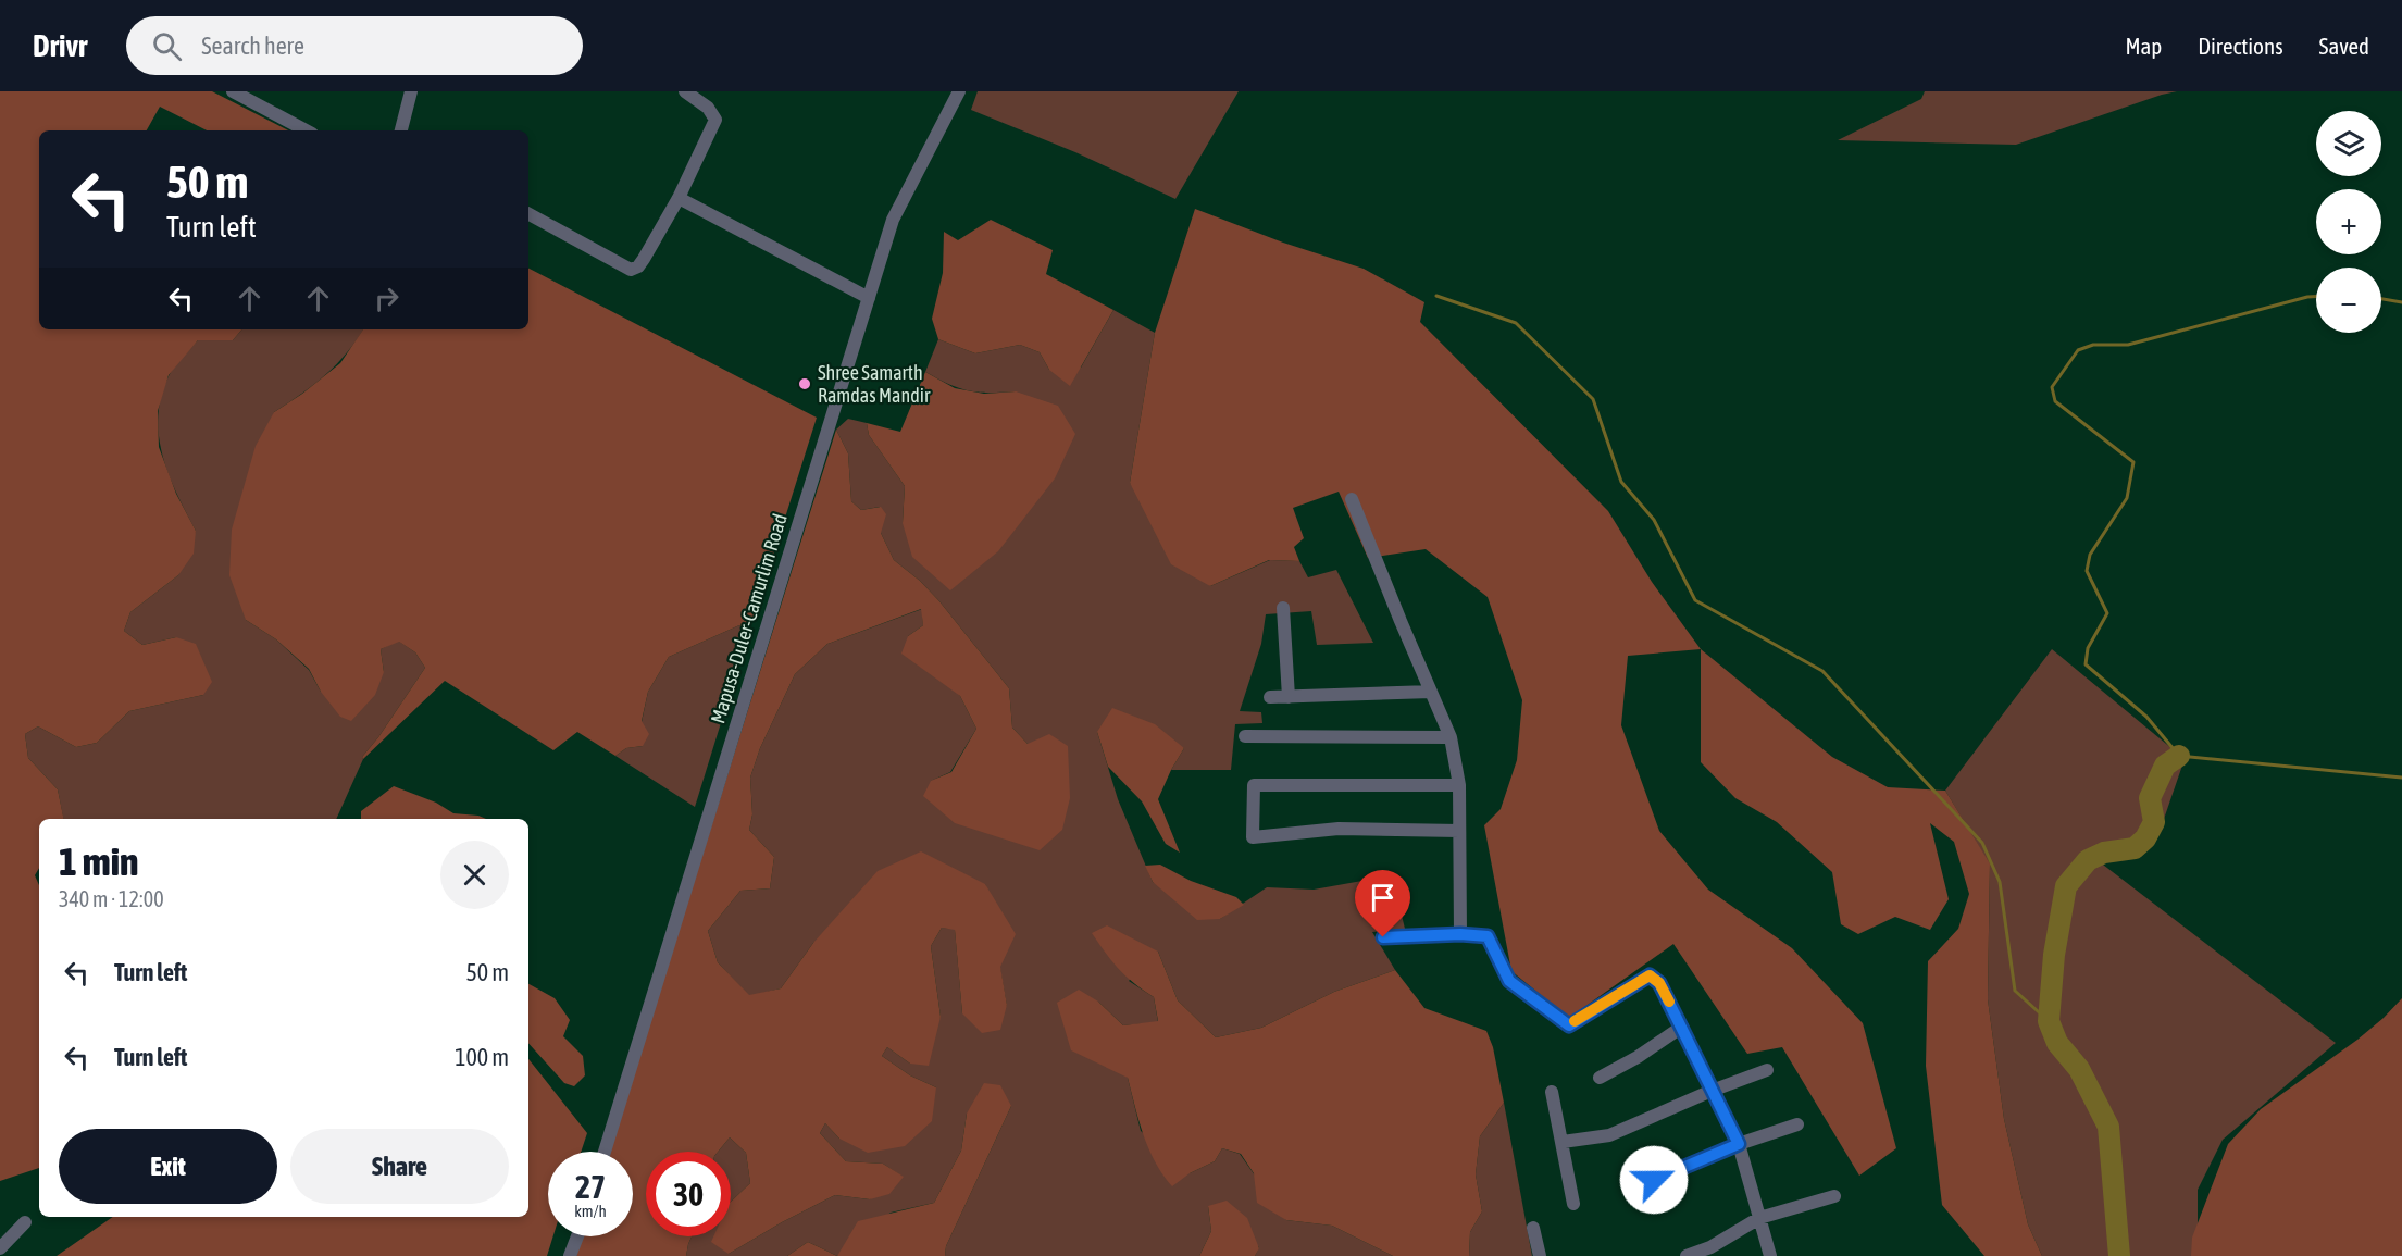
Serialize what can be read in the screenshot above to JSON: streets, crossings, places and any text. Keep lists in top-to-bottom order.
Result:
{
  "streets": {
    "street": ["Mapusa-Duler-Camurlim Road"]
  },
  "places": ["Shree Samarth Ramdas Mandir"],
  "page": {
    "header": "Drivr",
    "search": "Search here",
    "nav": ["Map", "Directions", "Saved"],
    "map_buttons": ["+", "−"],
    "turn": ["50 m", "Turn left"],
    "heading": ["1 min", "340 m · 12:00"],
    "list": [
      {
        "name": "Turn left",
        "value": "50 m"
      },
      {
        "name": "Turn left",
        "value": "100 m"
      }
    ],
    "buttons": ["Exit", "Share"],
    "speed": "27 km/h",
    "limit": "30"
  }
}
